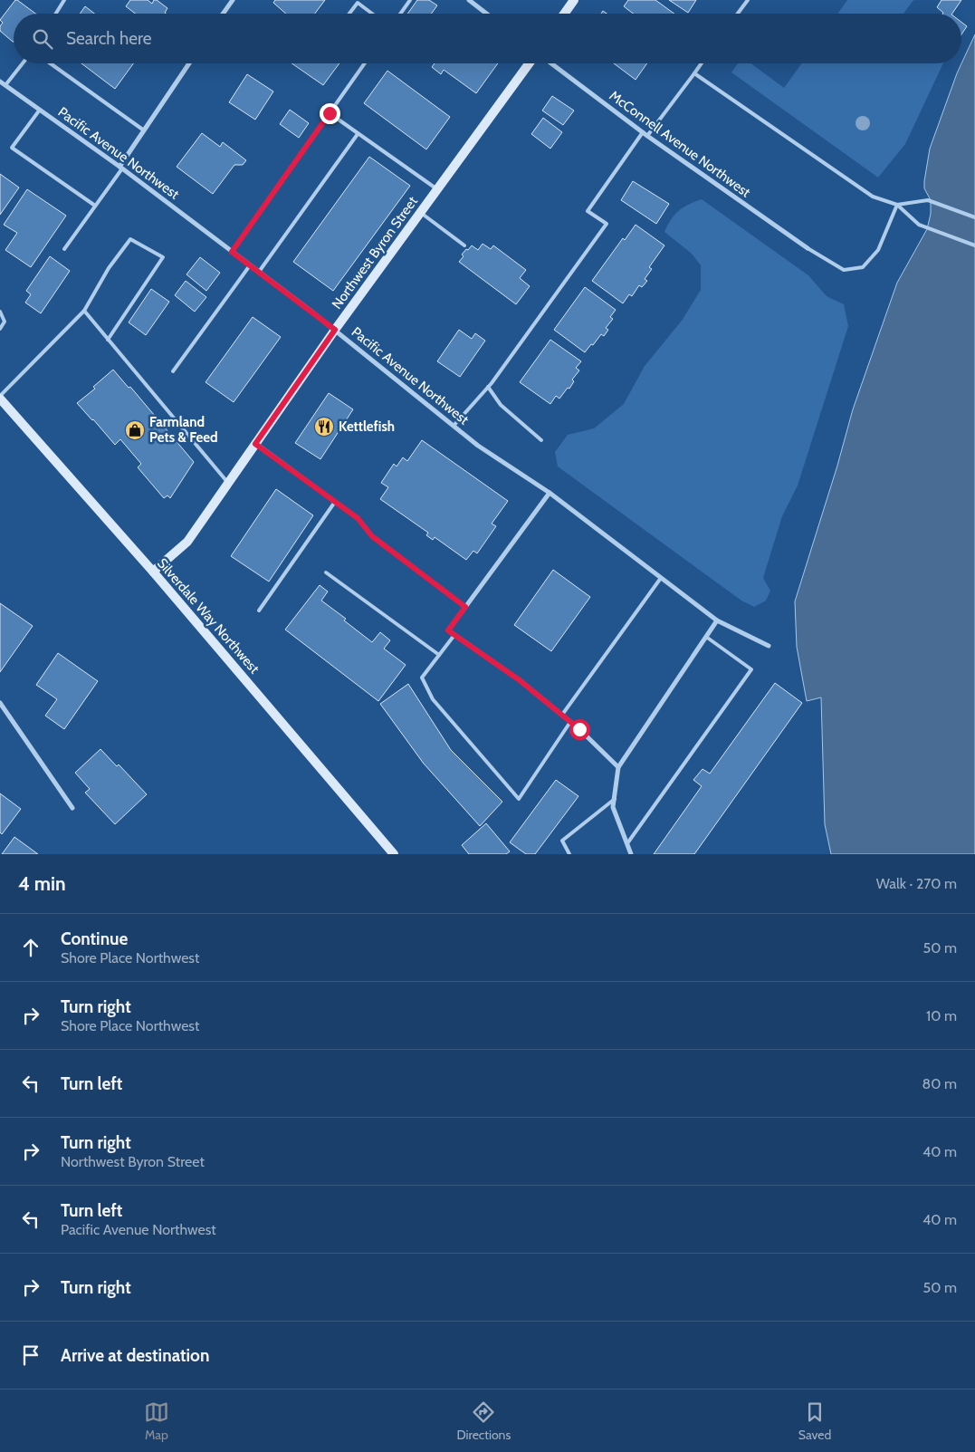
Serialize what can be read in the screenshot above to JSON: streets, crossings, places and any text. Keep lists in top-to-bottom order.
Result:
{
  "streets": {
    "street": [
      "McConnell Avenue Northwest",
      "Pacific Avenue Northwest",
      "Northwest Byron Street",
      "Silverdale Way Northwest"
    ]
  },
  "crossings": [
    ["Pacific Avenue Northwest", "Northwest Byron Street"],
    ["Northwest Byron Street", "Silverdale Way Northwest"]
  ],
  "places": {
    "restaurant": ["Kettlefish"],
    "shop": ["Farmland Pets & Feed"]
  },
  "page": {
    "search": "Search here",
    "heading": ["4 min", "Walk · 270 m"],
    "list": [
      ["Continue", "Shore Place Northwest", "50 m"],
      ["Turn right", "Shore Place Northwest", "10 m"],
      ["Turn left", "80 m"],
      ["Turn right", "Northwest Byron Street", "40 m"],
      ["Turn left", "Pacific Avenue Northwest", "40 m"],
      ["Turn right", "50 m"],
      "Arrive at destination"
    ],
    "nav": ["Map", "Directions", "Saved"]
  }
}
